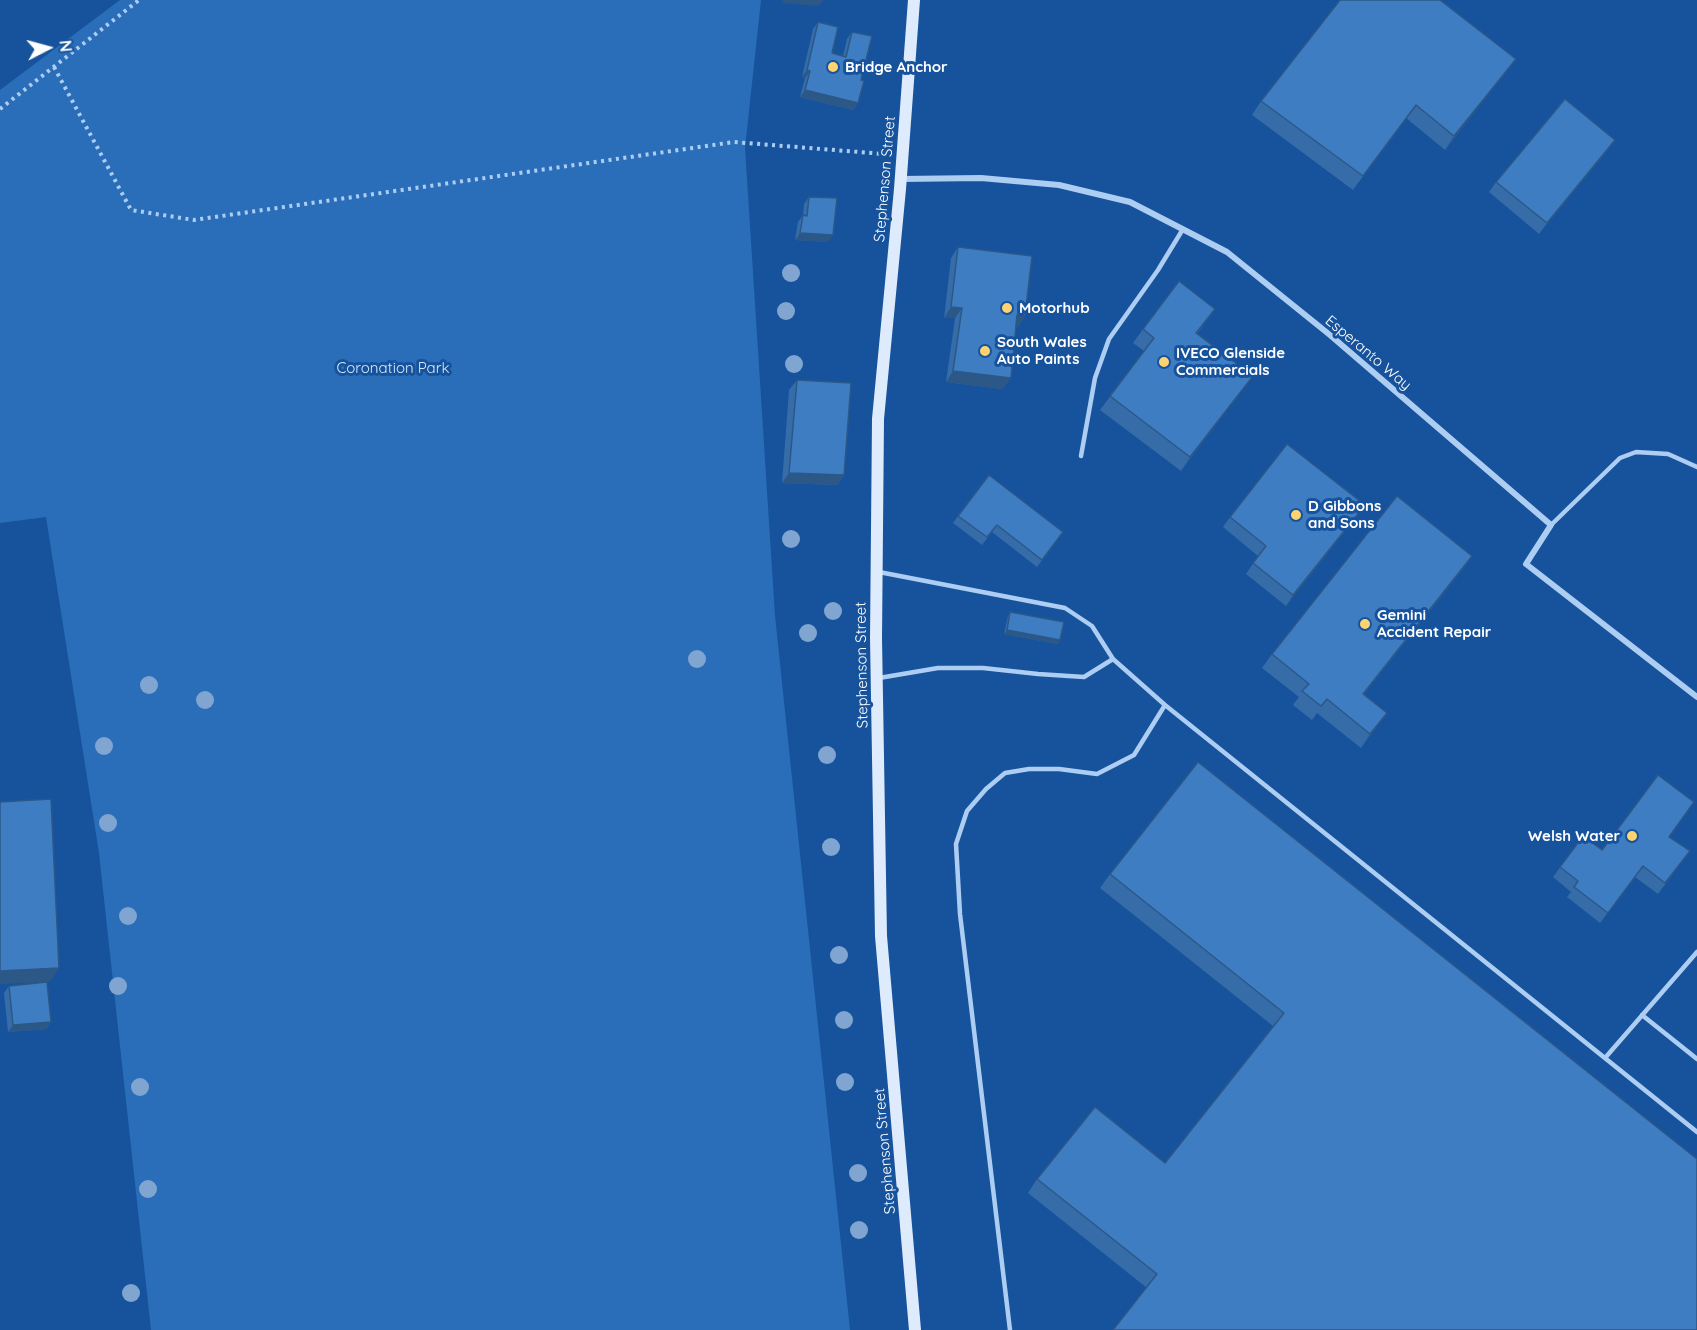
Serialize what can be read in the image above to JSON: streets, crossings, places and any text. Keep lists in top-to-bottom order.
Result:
{
  "streets": {
    "street": ["Stephenson Street", "Esperanto Way"]
  },
  "crossings": [
    ["Stephenson Street", "Esperanto Way"]
  ],
  "parks": ["Coronation Park"],
  "places": [
    "Bridge Anchor",
    "Motorhub",
    "South Wales Auto Paints",
    "IVECO Glenside Commercials",
    "D Gibbons and Sons",
    "Gemini Accident Repair",
    "Welsh Water"
  ],
  "north": "right"
}
